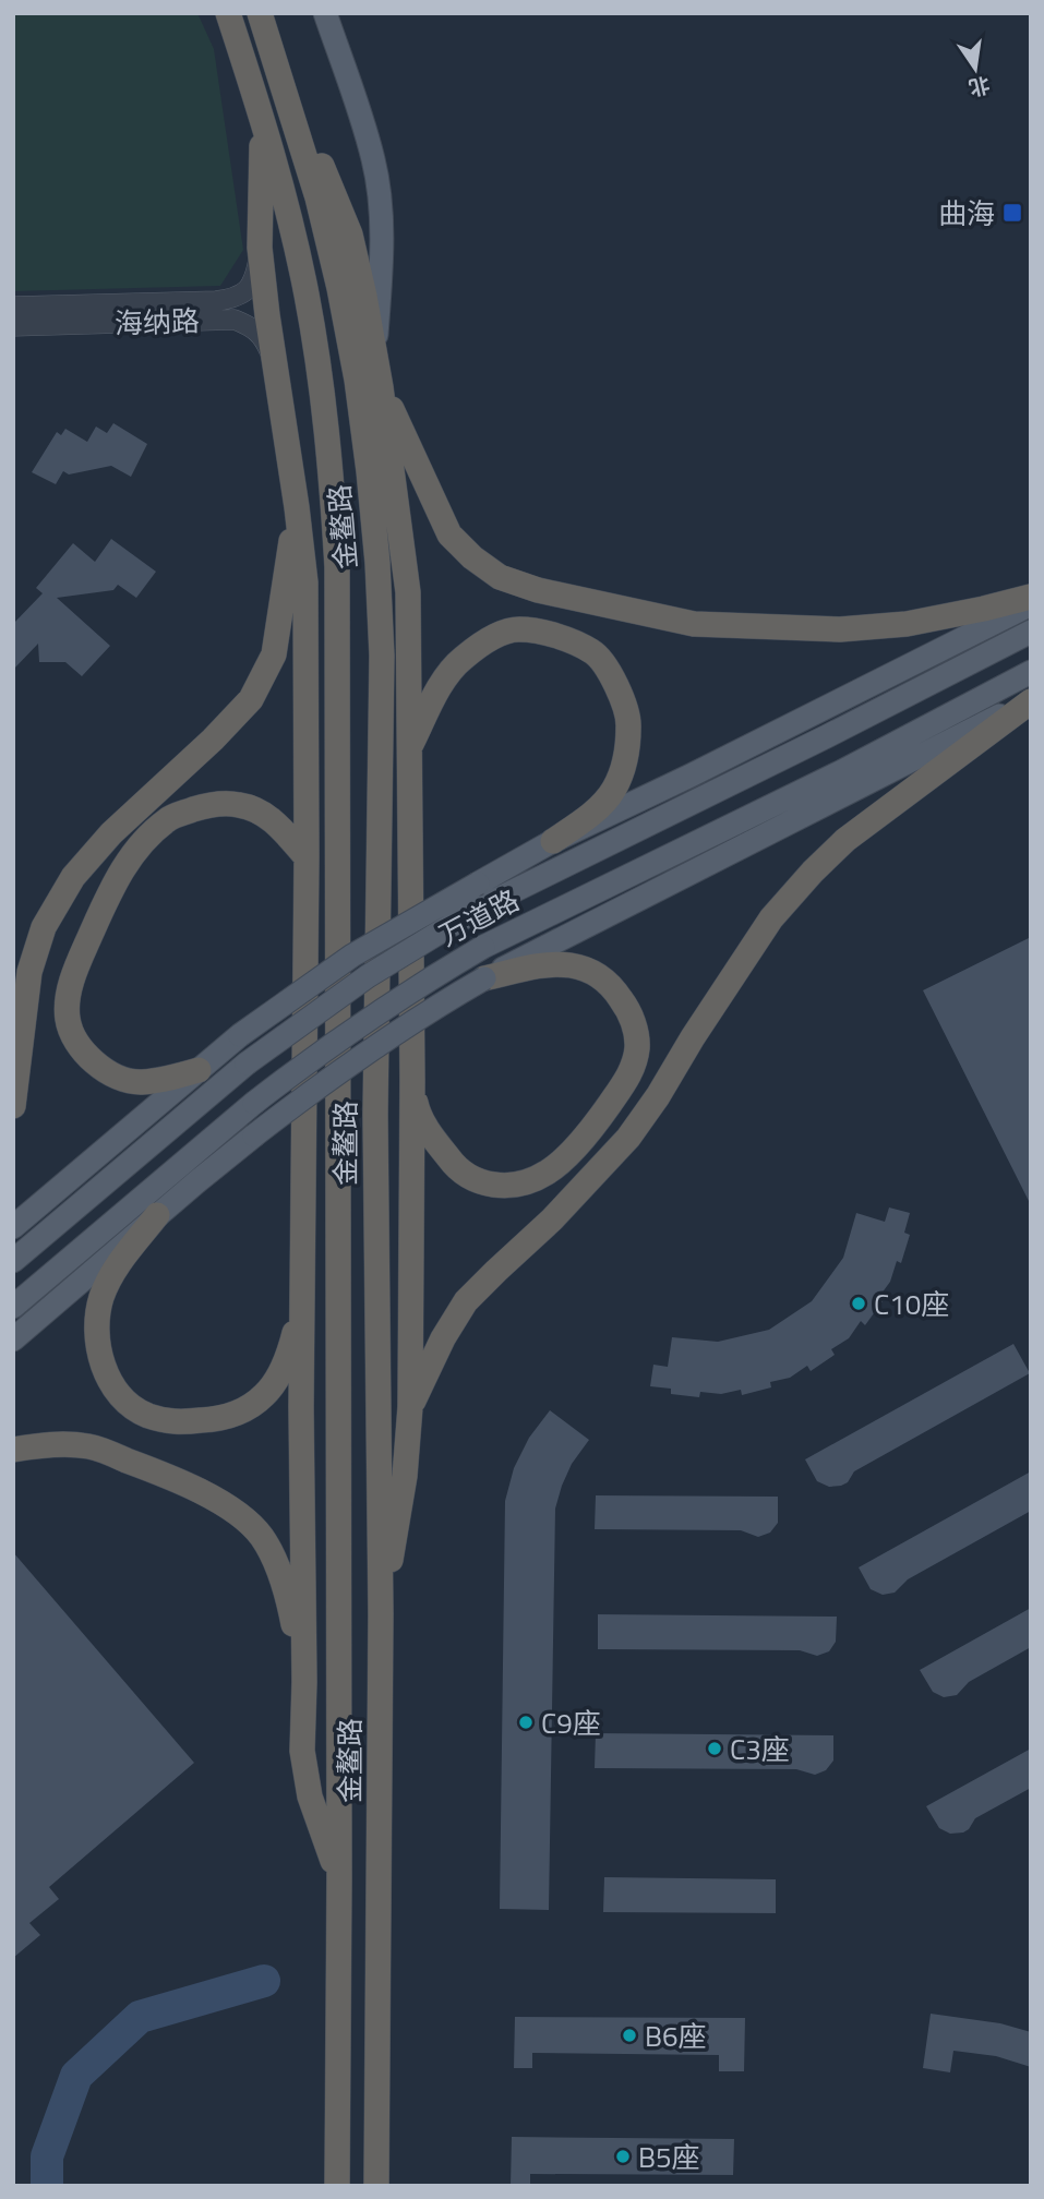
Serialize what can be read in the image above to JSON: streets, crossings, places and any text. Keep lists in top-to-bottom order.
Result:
{
  "streets": {
    "highway": ["金鳌路"],
    "main road": ["万道路"],
    "street": ["海纳路"]
  },
  "places": {
    "transit": ["曲海"],
    "other": [
      "C10座",
      "C9座",
      "C3座",
      "B6座",
      "B5座"
    ]
  },
  "north": "bottom"
}
